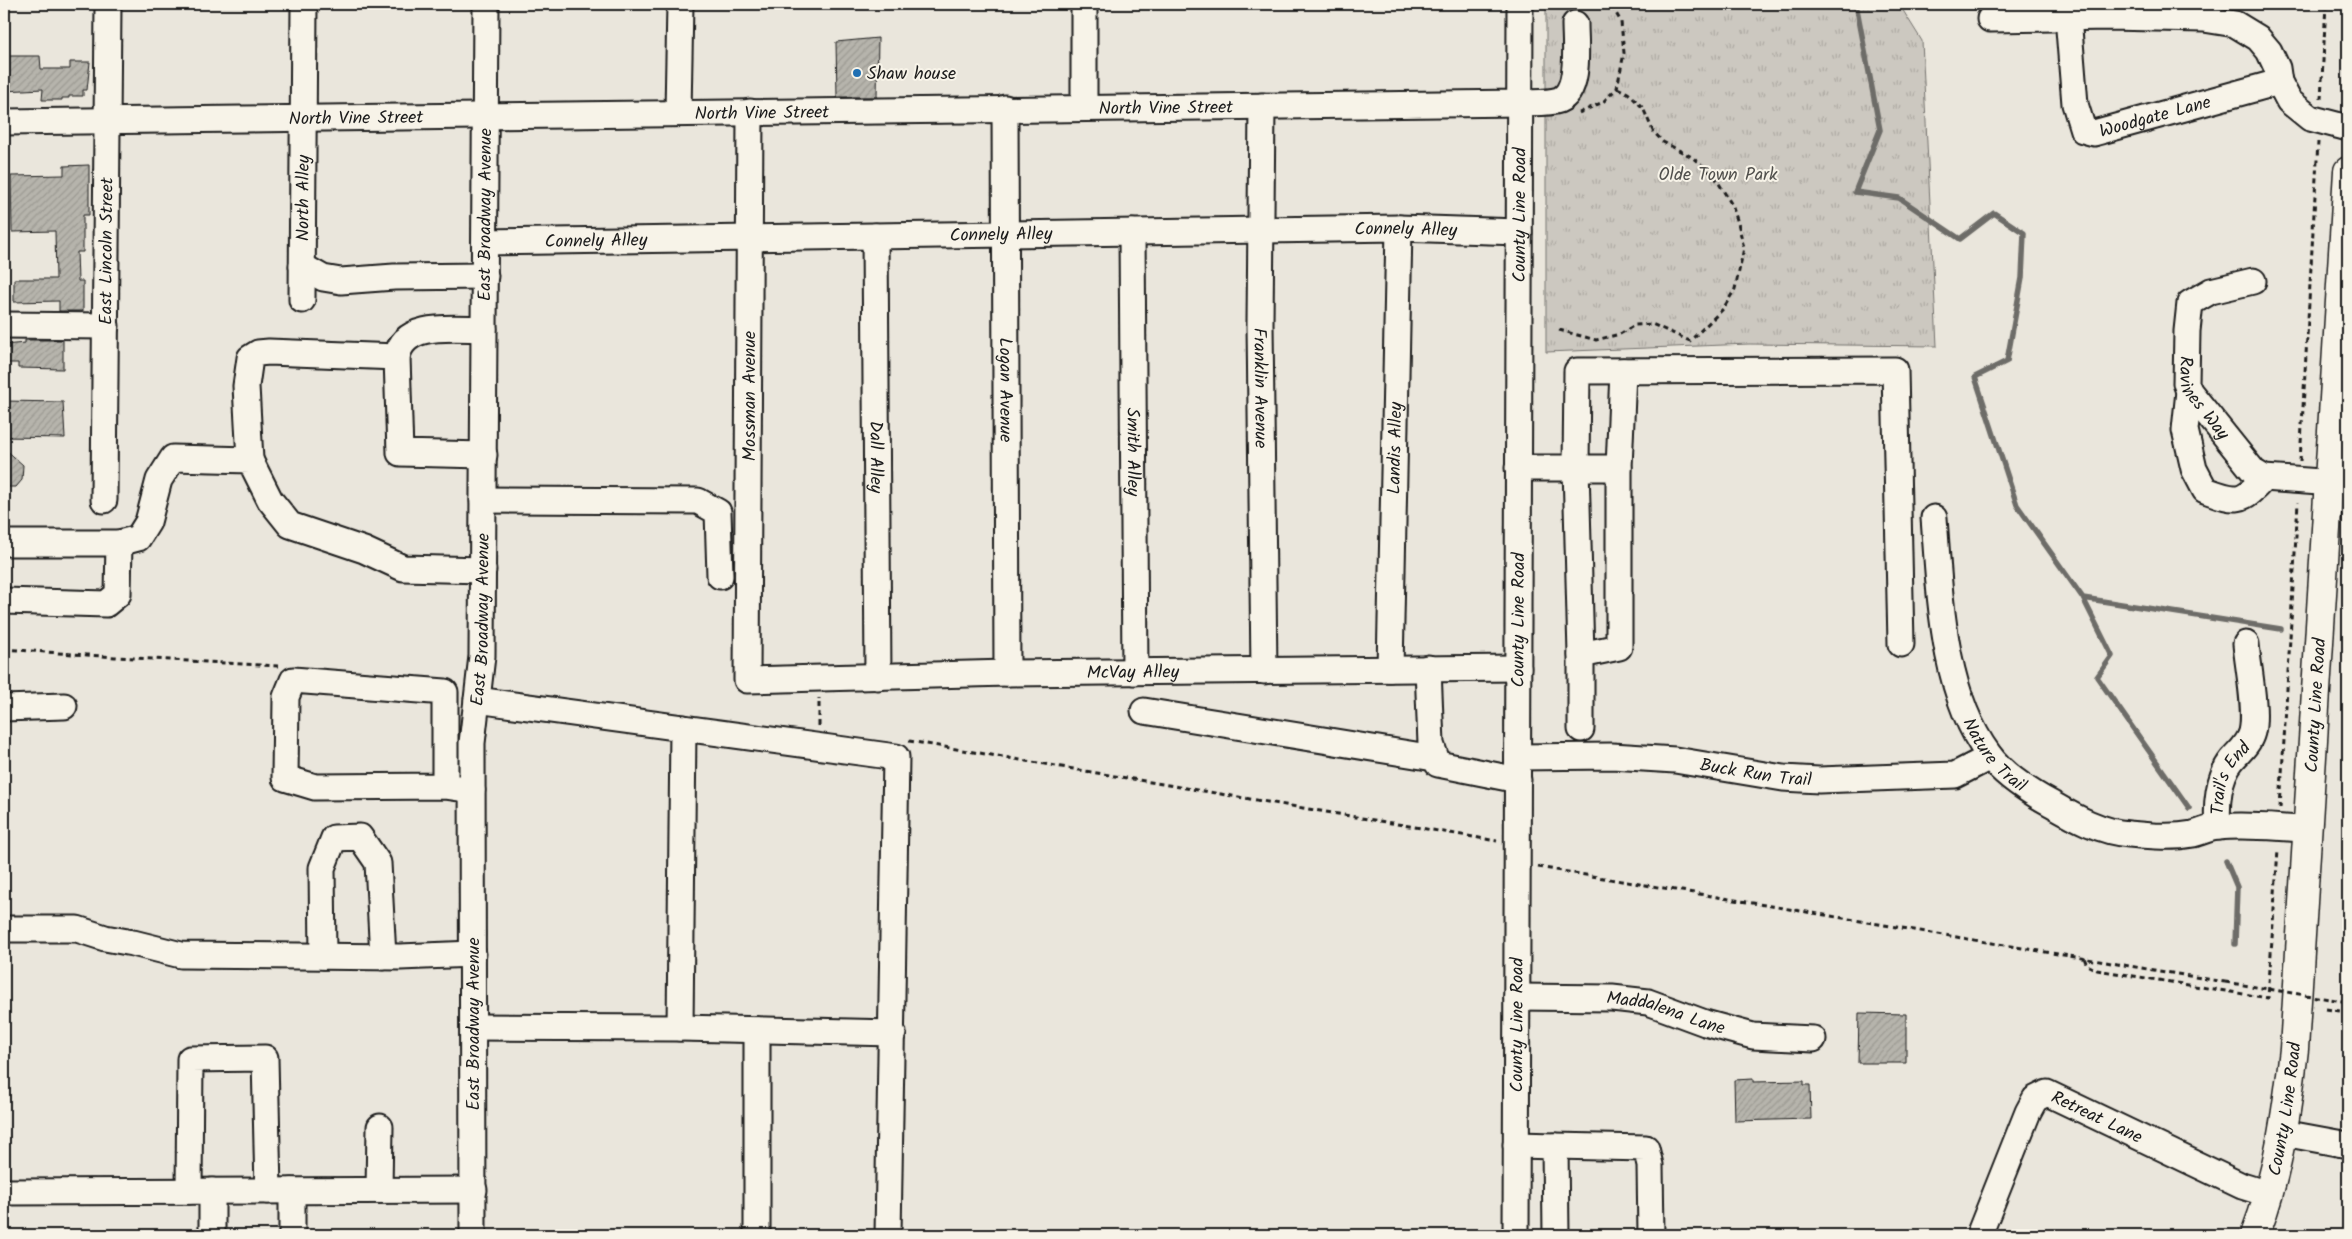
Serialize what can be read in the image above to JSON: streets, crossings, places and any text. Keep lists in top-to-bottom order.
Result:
{
  "streets": {
    "main road": ["County Line Road"],
    "street": [
      "North Vine Street",
      "Woodgate Lane",
      "North Alley",
      "East Broadway Avenue",
      "Connely Alley",
      "East Lincoln Street",
      "Franklin Avenue",
      "Logan Avenue",
      "Ravines Way",
      "Mossman Avenue",
      "Landis Alley",
      "Smith Alley",
      "Dall Alley",
      "McVay Alley",
      "Nature Trail",
      "Buck Run Trail",
      "Trail's End",
      "Maddalena Lane",
      "Retreat Lane"
    ]
  },
  "crossings": [
    ["North Vine Street", "North Alley"],
    ["North Vine Street", "East Broadway Avenue"],
    ["North Vine Street", "County Line Road"],
    ["North Vine Street", "East Lincoln Street"],
    ["North Vine Street", "Franklin Avenue"],
    ["North Vine Street", "Logan Avenue"],
    ["North Vine Street", "Mossman Avenue"],
    ["East Broadway Avenue", "Connely Alley"],
    ["County Line Road", "Connely Alley"],
    ["County Line Road", "McVay Alley"],
    ["County Line Road", "Buck Run Trail"],
    ["County Line Road", "Trail's End"],
    ["County Line Road", "Maddalena Lane"],
    ["County Line Road", "Retreat Lane"],
    ["Connely Alley", "Franklin Avenue"],
    ["Connely Alley", "Logan Avenue"],
    ["Connely Alley", "Mossman Avenue"],
    ["Connely Alley", "Landis Alley"],
    ["Connely Alley", "Smith Alley"],
    ["Connely Alley", "Dall Alley"],
    ["Franklin Avenue", "McVay Alley"],
    ["Logan Avenue", "McVay Alley"],
    ["Mossman Avenue", "McVay Alley"],
    ["Landis Alley", "McVay Alley"],
    ["Smith Alley", "McVay Alley"],
    ["Dall Alley", "McVay Alley"],
    ["Nature Trail", "Buck Run Trail"],
    ["Nature Trail", "Trail's End"]
  ],
  "parks": ["Olde Town Park"],
  "places": ["Shaw house"]
}
